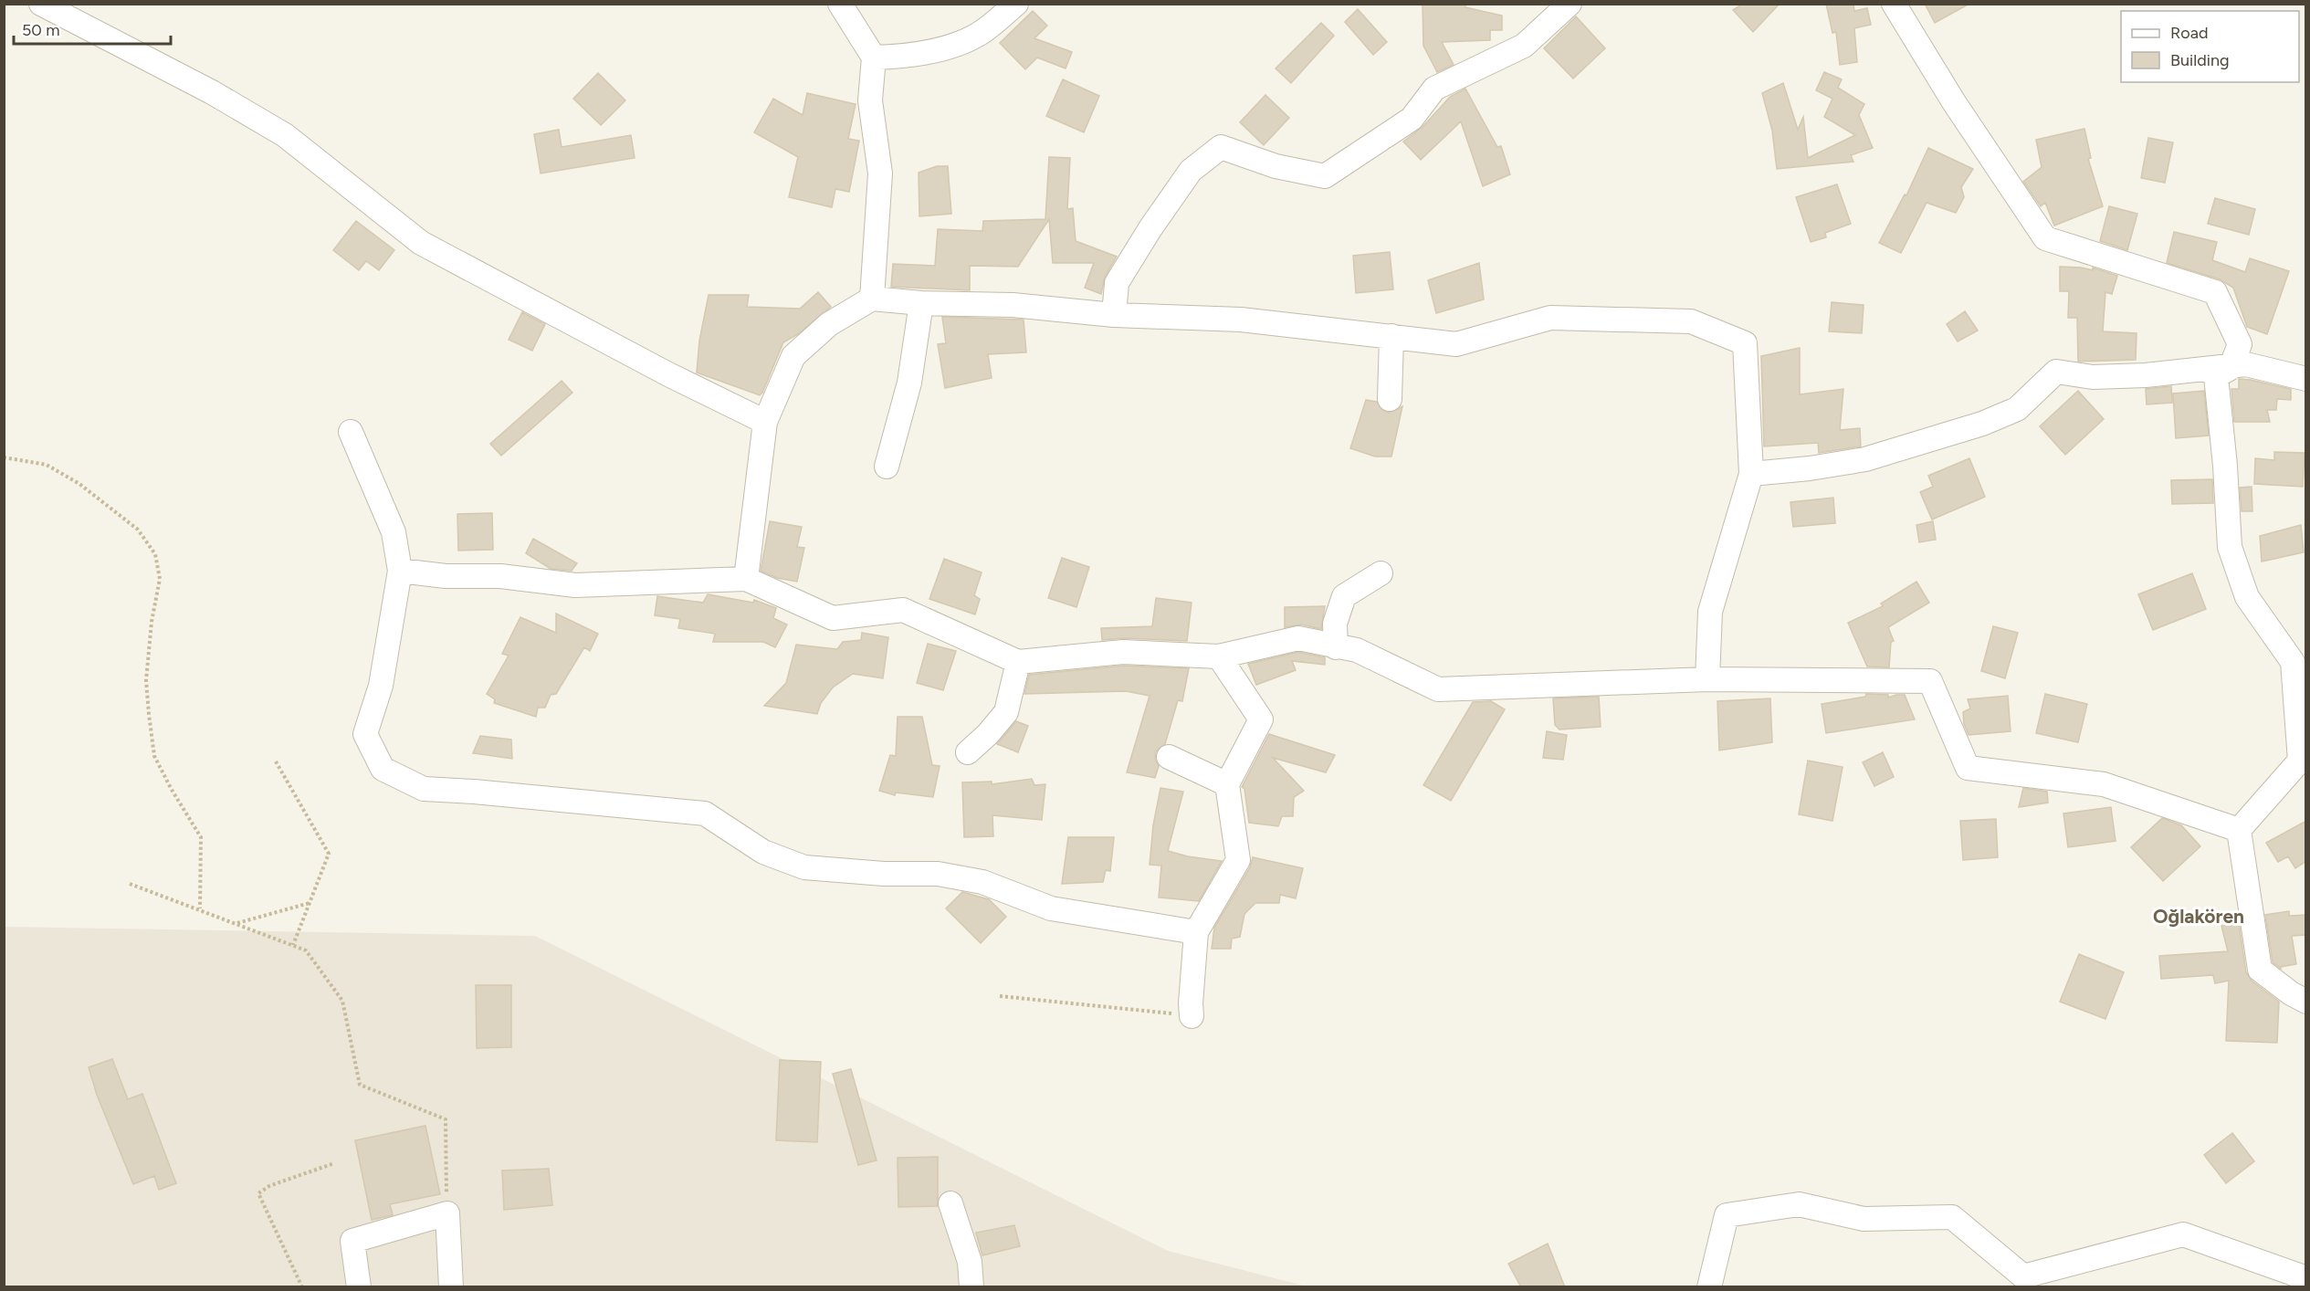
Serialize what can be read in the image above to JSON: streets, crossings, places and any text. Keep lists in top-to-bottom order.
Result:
{
  "districts": ["Oğlakören"],
  "legend": ["Road", "Building"],
  "scale_bar": "50 m"
}
